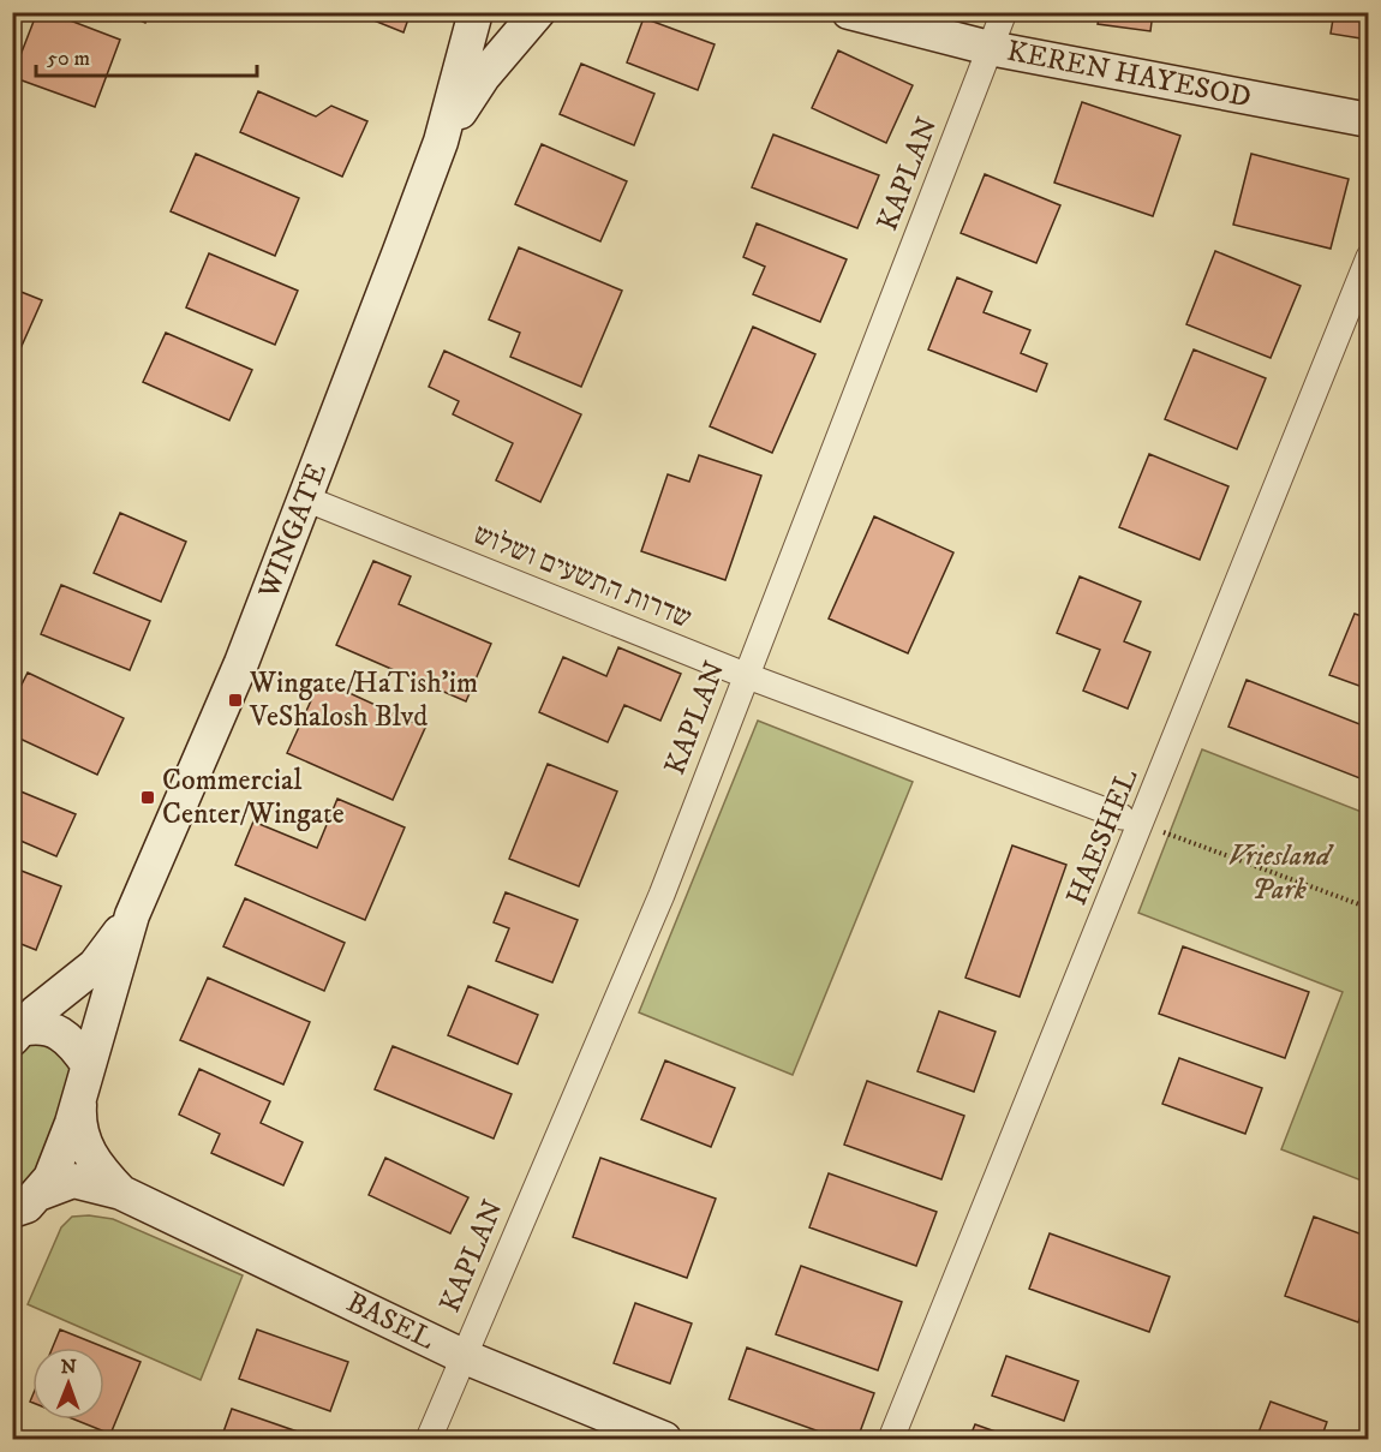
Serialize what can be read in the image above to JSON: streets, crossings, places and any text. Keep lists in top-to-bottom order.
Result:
{
  "streets": {
    "street": [
      "KEREN HAYESOD",
      "KAPLAN",
      "WINGATE",
      "שדרות התשעים ושלוש",
      "HAESHEL",
      "BASEL"
    ]
  },
  "crossings": [
    ["KEREN HAYESOD", "KAPLAN"],
    ["KAPLAN", "שדרות התשעים ושלוש"],
    ["KAPLAN", "BASEL"],
    ["WINGATE", "שדרות התשעים ושלוש"],
    ["WINGATE", "BASEL"],
    ["שדרות התשעים ושלוש", "HAESHEL"]
  ],
  "parks": ["Vriesland Park"],
  "places": {
    "transit": ["Wingate/HaTish'im VeShalosh Blvd", "Commercial Center/Wingate"]
  },
  "scale_bar": "50 m",
  "north": "top"
}
